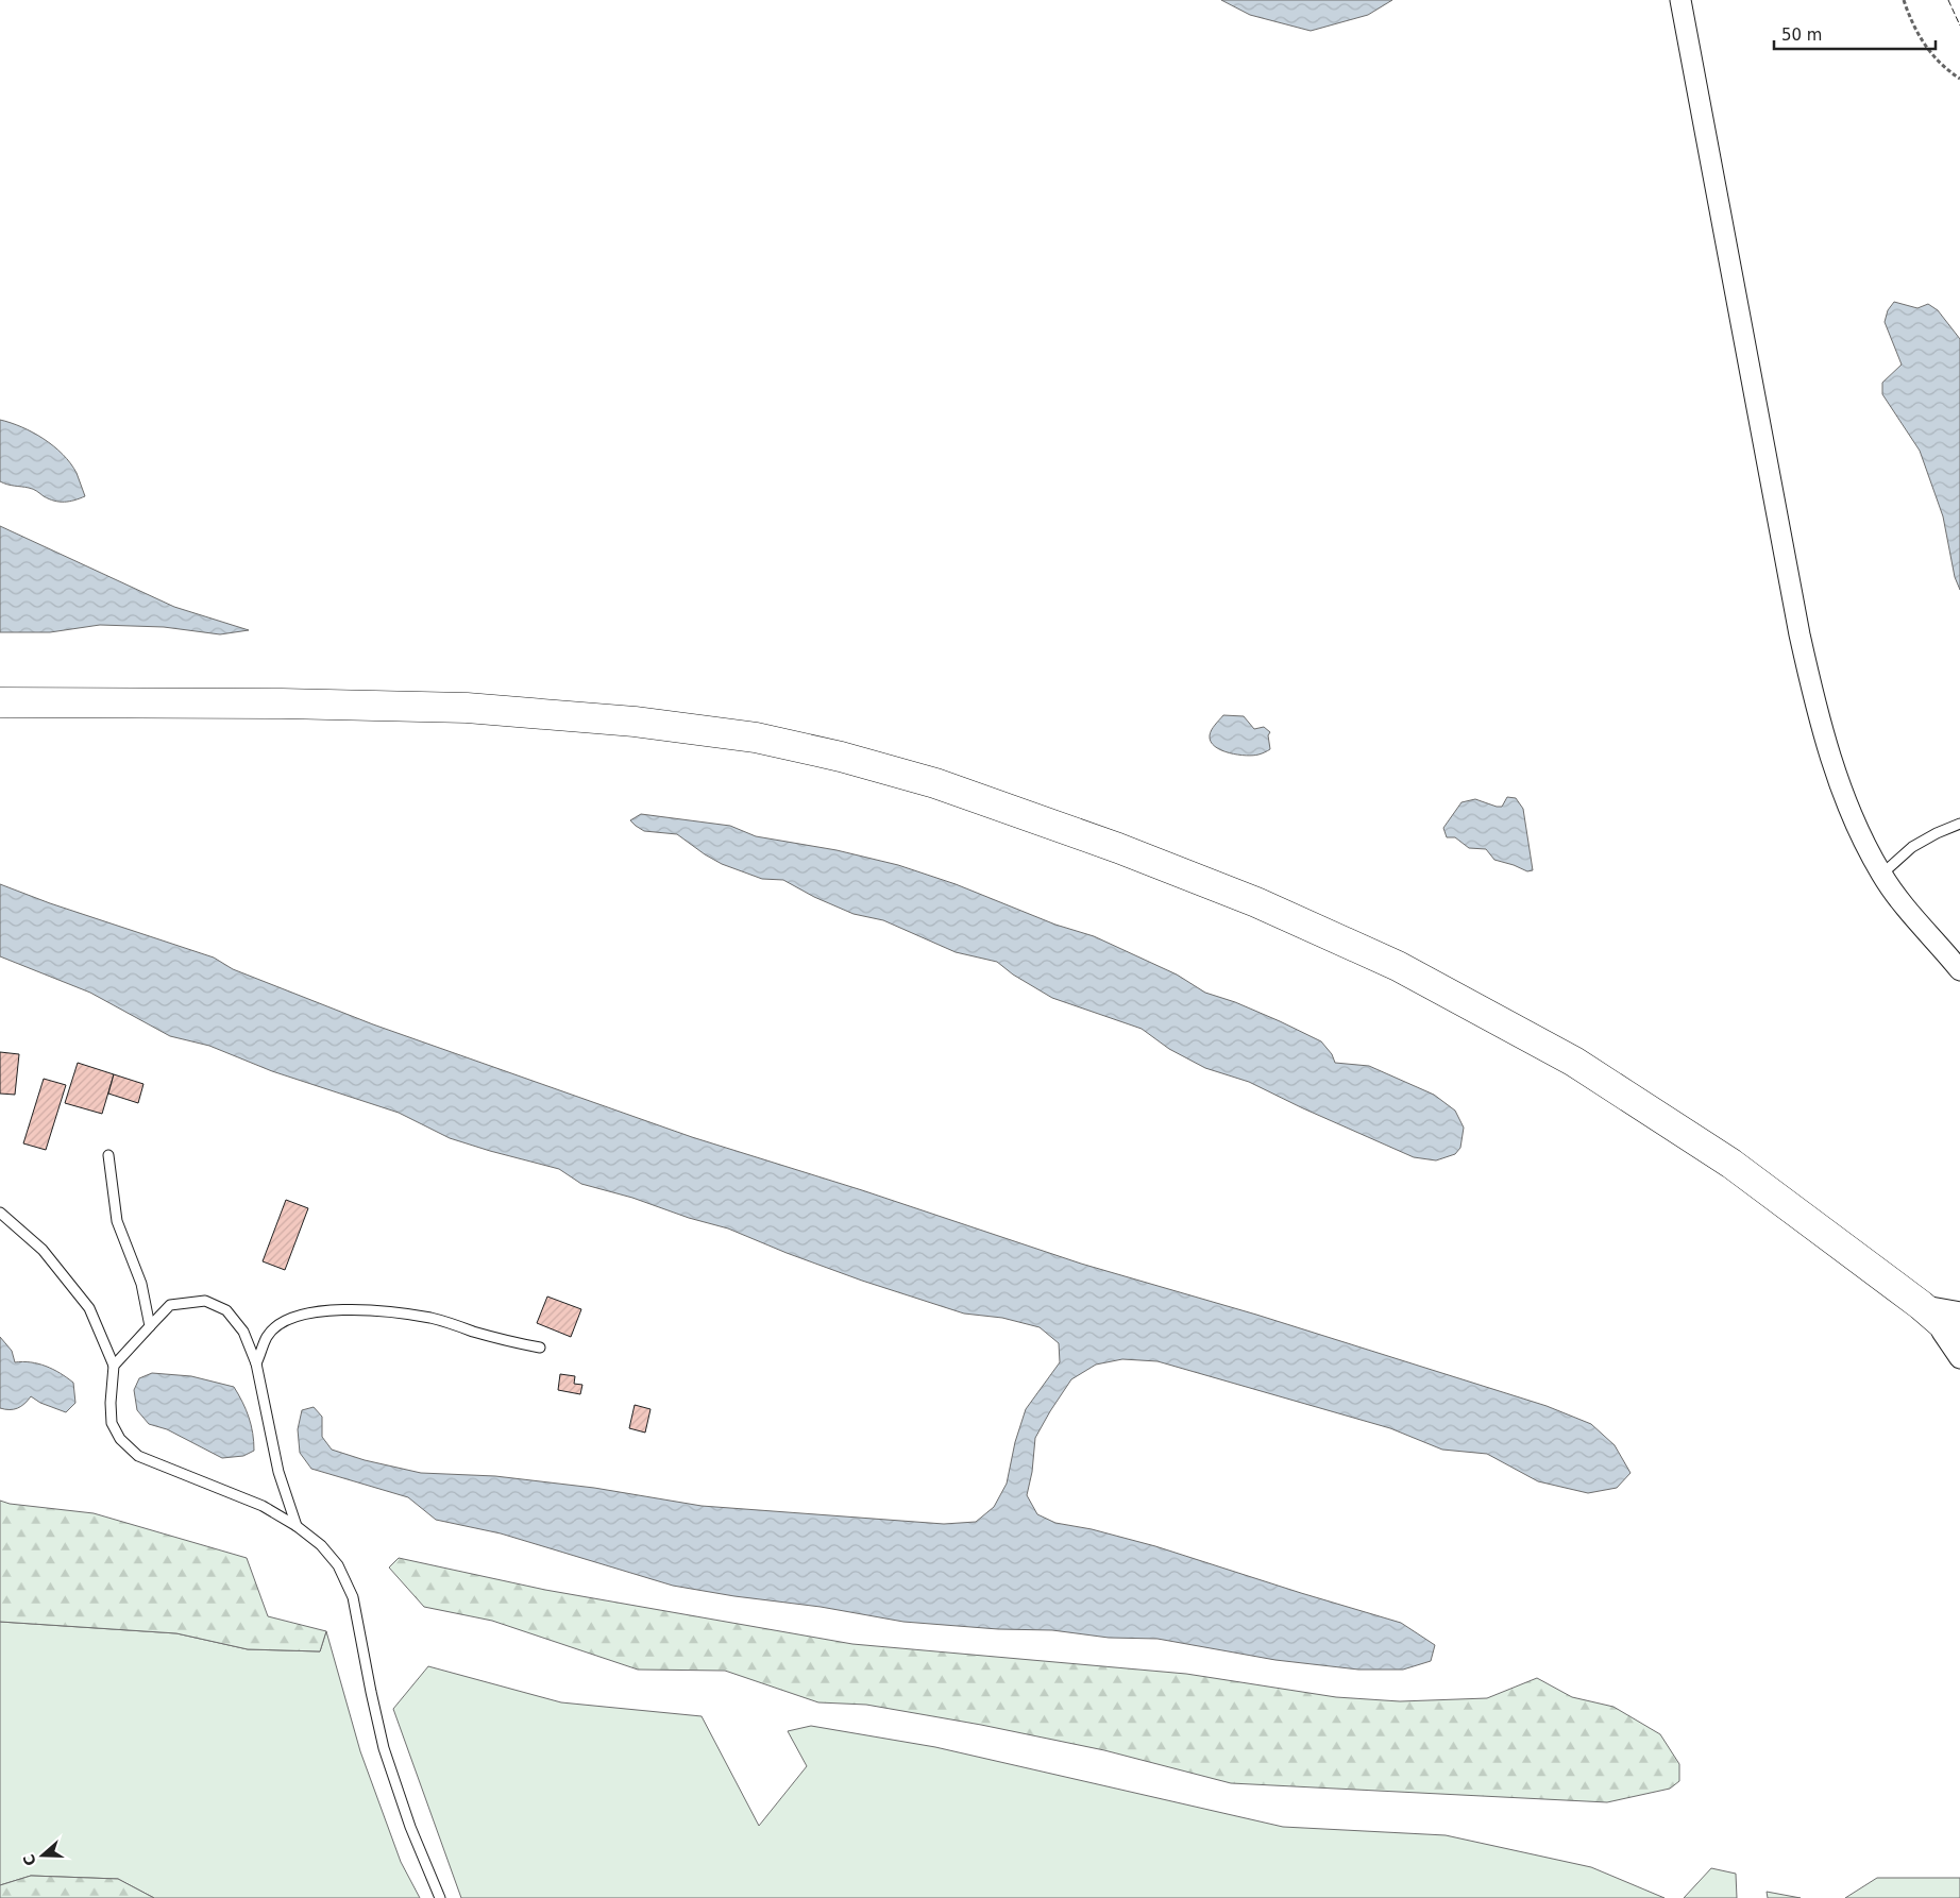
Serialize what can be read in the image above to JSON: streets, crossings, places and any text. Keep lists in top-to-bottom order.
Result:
{
  "scale_bar": "50 m",
  "north": "left"
}
